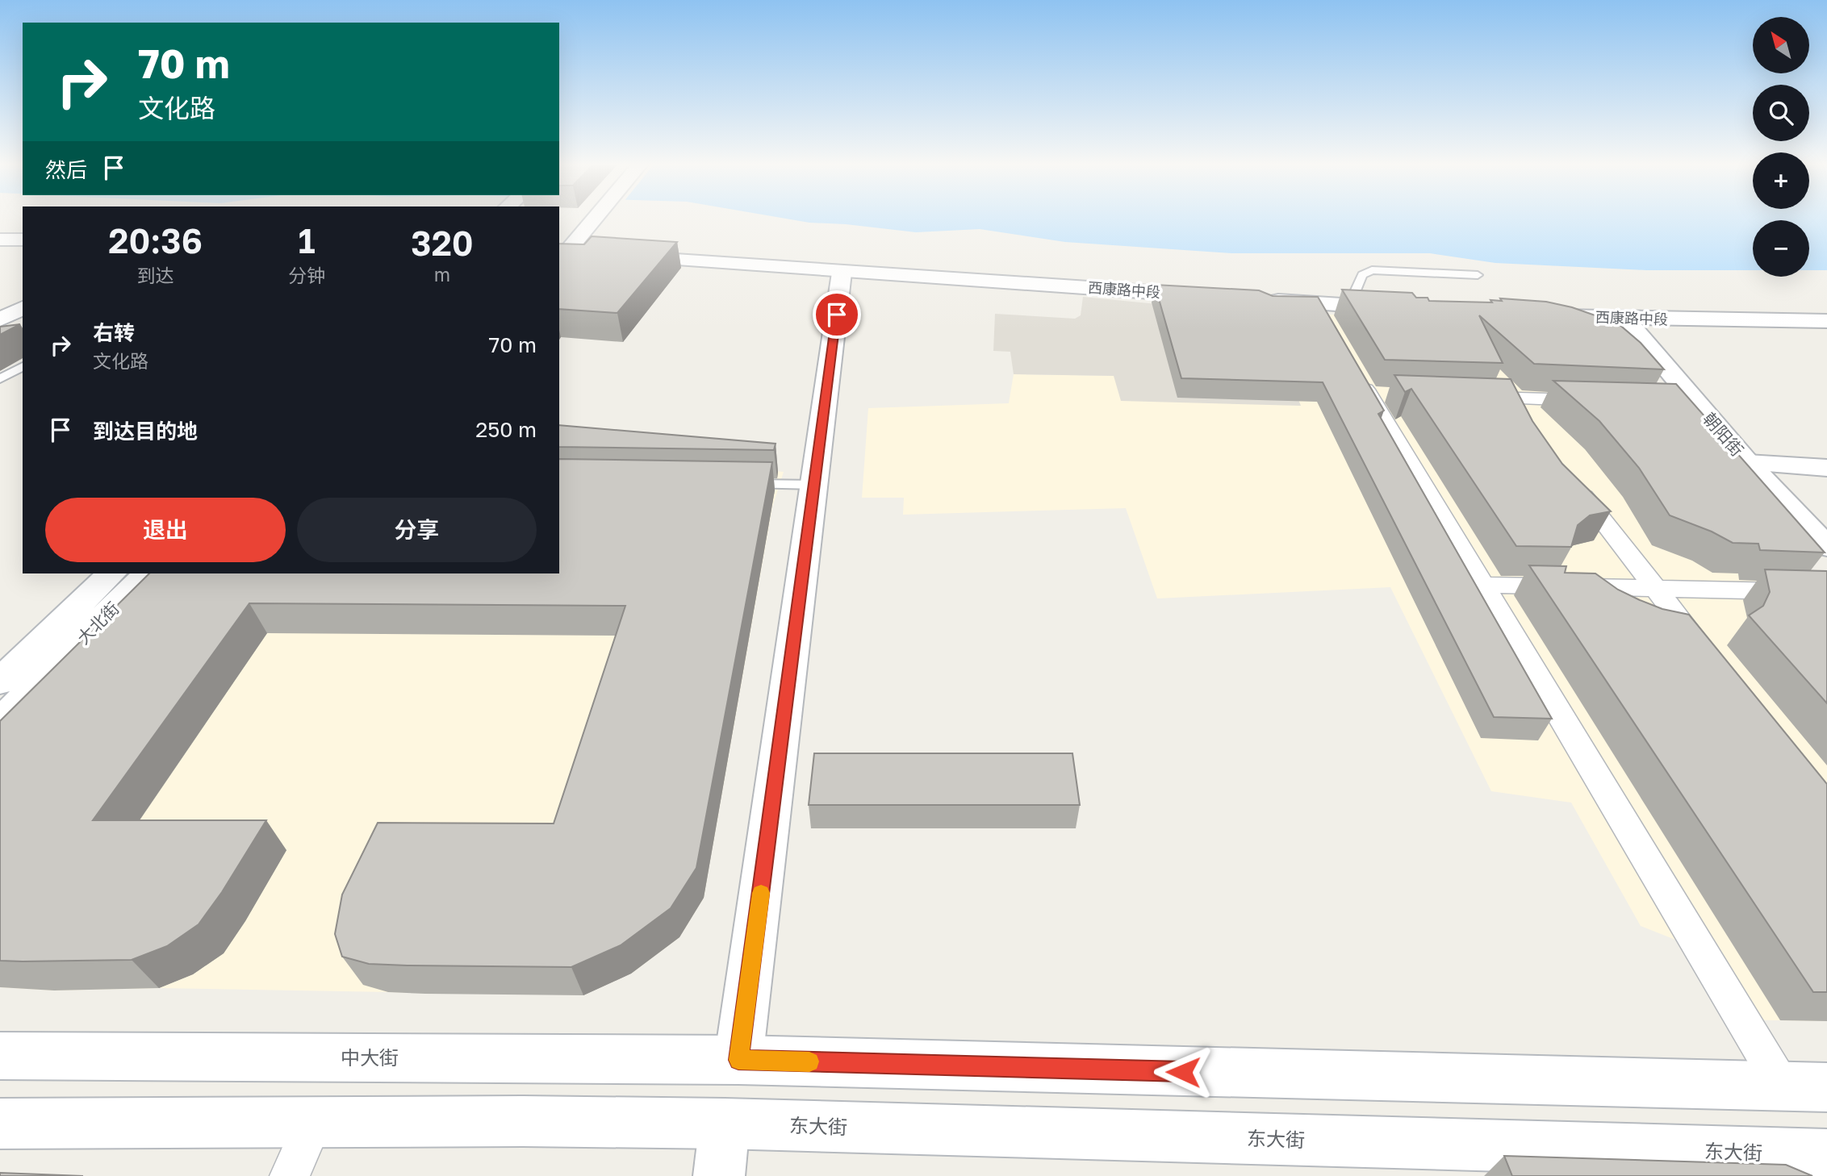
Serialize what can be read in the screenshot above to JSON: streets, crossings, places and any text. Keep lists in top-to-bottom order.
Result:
{
  "streets": {
    "street": [
      "西康路中段",
      "朝阳街",
      "大北街",
      "中大街",
      "东大街"
    ]
  },
  "crossings": [
    ["西康路中段", "朝阳街"]
  ],
  "north": "top left",
  "page": {
    "map_buttons": ["+", "−"],
    "turn": ["70 m", "文化路"],
    "then": "然后",
    "eta": [
      "20:36",
      "到达",
      "1",
      "分钟",
      "320",
      "m"
    ],
    "list": [
      {
        "name": "右转",
        "note": "文化路",
        "value": "70 m"
      },
      {
        "name": "到达目的地",
        "value": "250 m"
      }
    ],
    "buttons": ["退出", "分享"]
  }
}
